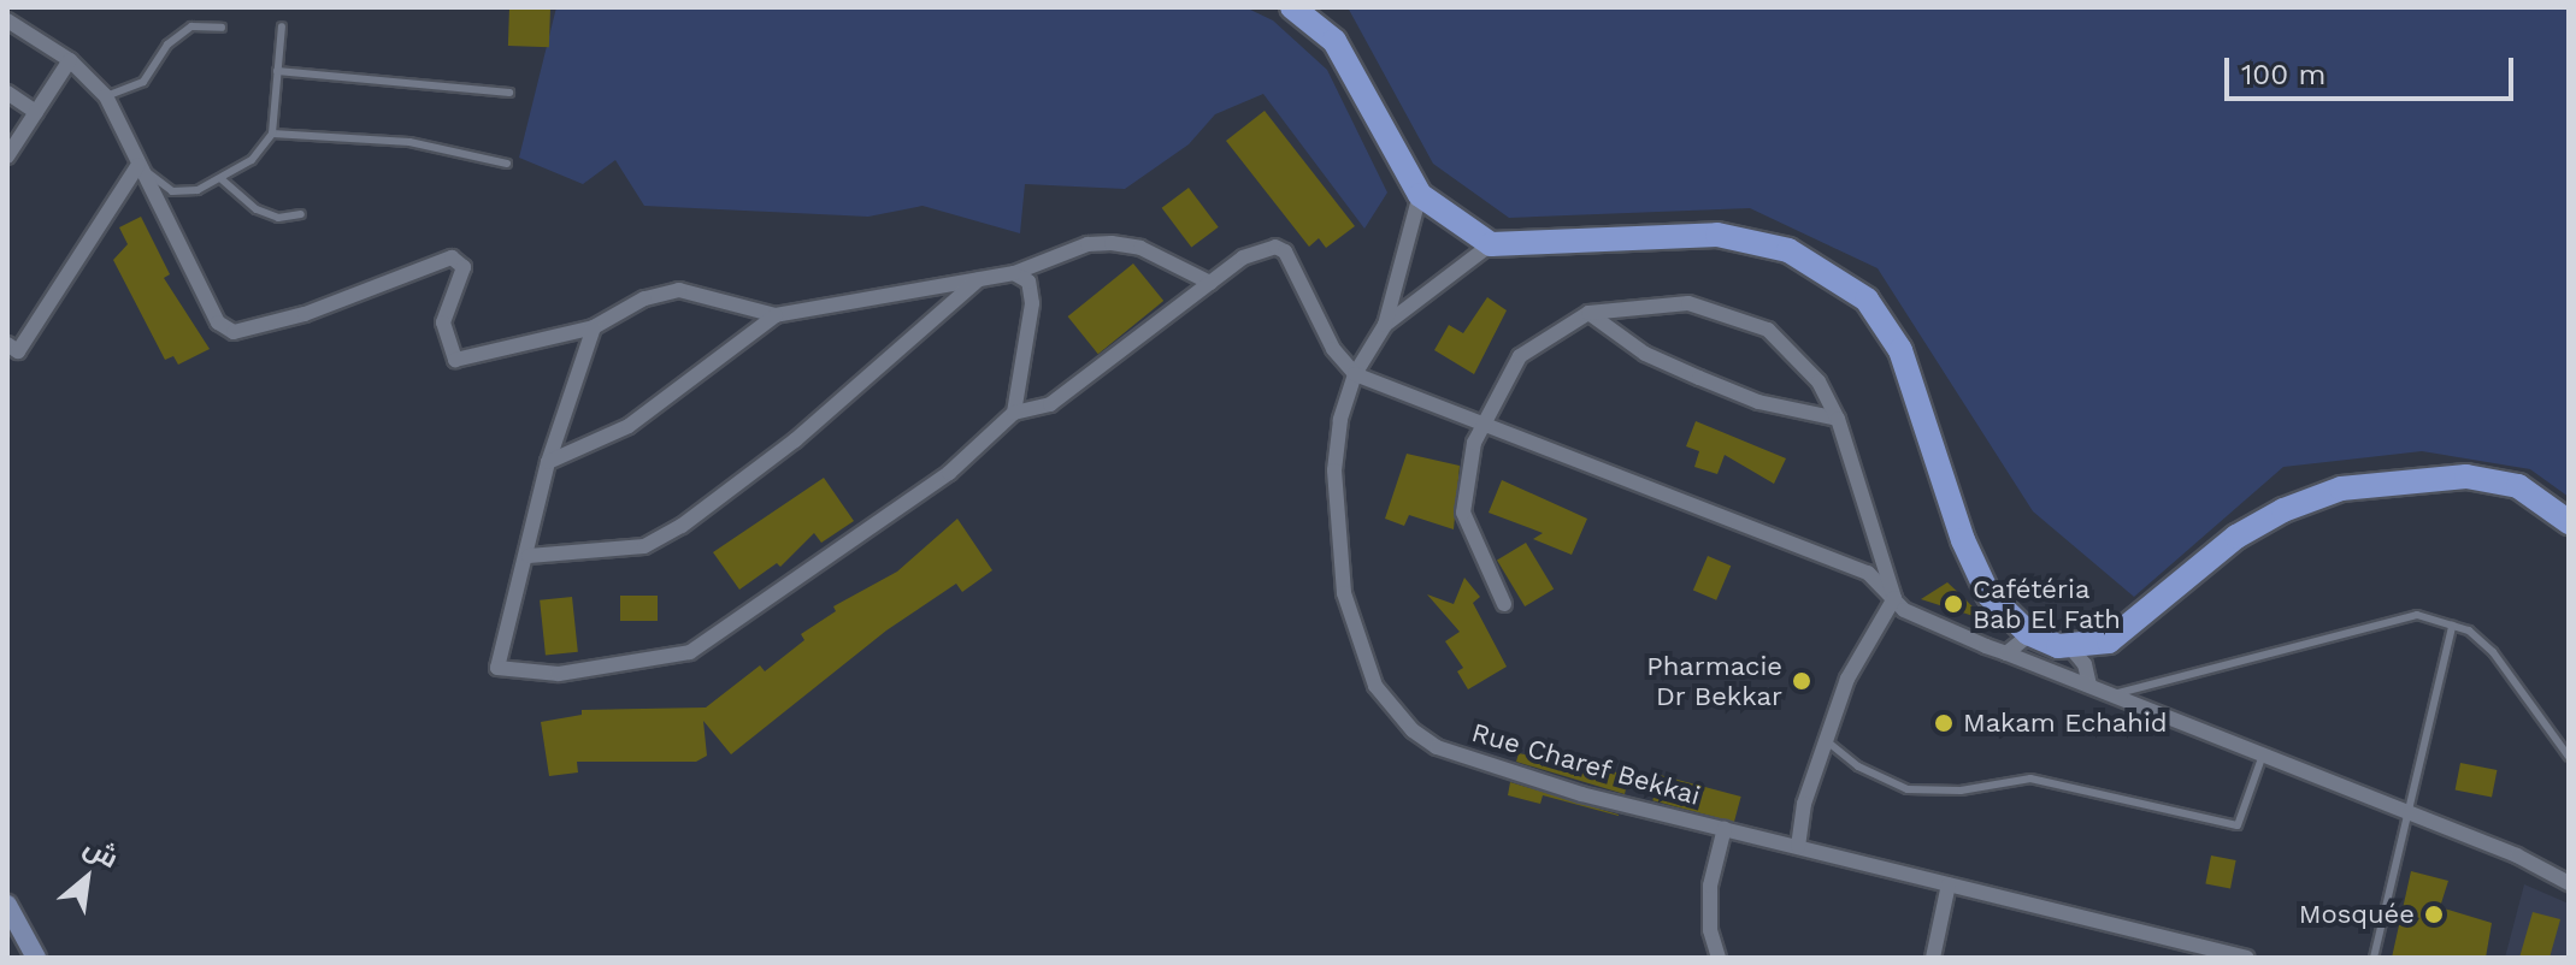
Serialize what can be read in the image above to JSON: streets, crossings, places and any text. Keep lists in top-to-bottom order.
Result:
{
  "streets": {
    "street": ["Rue Charef Bekkai"]
  },
  "places": [
    "Cafétéria Bab El Fath",
    "Pharmacie Dr Bekkar",
    "Makam Echahid",
    "Mosquée"
  ],
  "scale_bar": "100 m",
  "north": "top right"
}
